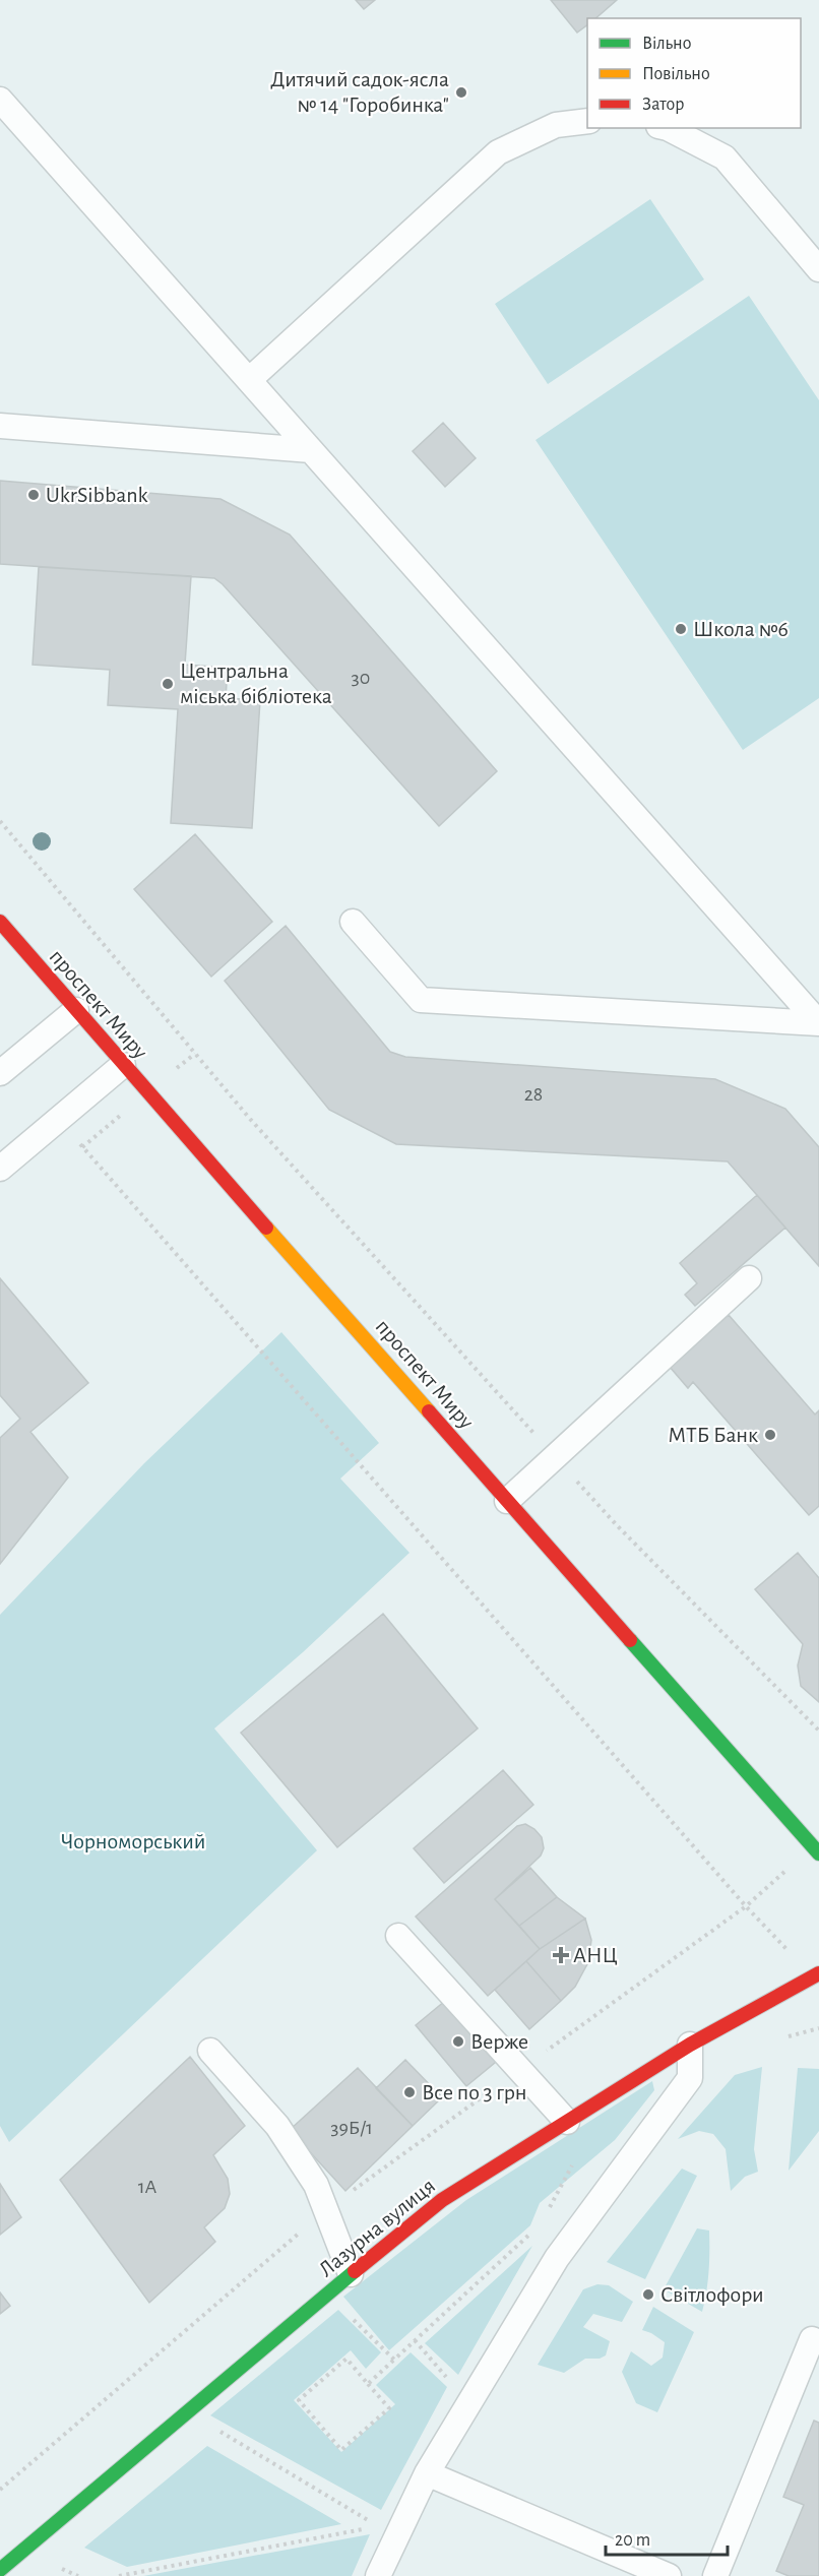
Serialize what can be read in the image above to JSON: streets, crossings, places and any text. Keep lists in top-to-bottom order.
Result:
{
  "streets": {
    "street": ["проспект Миру", "Лазурна вулиця"]
  },
  "parks": ["Чорноморський"],
  "places": {
    "other": [
      "Дитячий садок-ясла № 14 \"Горобинка\"",
      "UkrSibbank",
      "Школа №6",
      "Центральна міська бібліотека",
      "МТБ Банк",
      "Верже",
      "Все по 3 грн",
      "Світлофори"
    ],
    "health": ["АНЦ"]
  },
  "house_numbers": [
    "30",
    "28",
    "39Б/1",
    "1А"
  ],
  "legend": ["Вільно", "Повільно", "Затор"],
  "scale_bar": "20 m"
}
